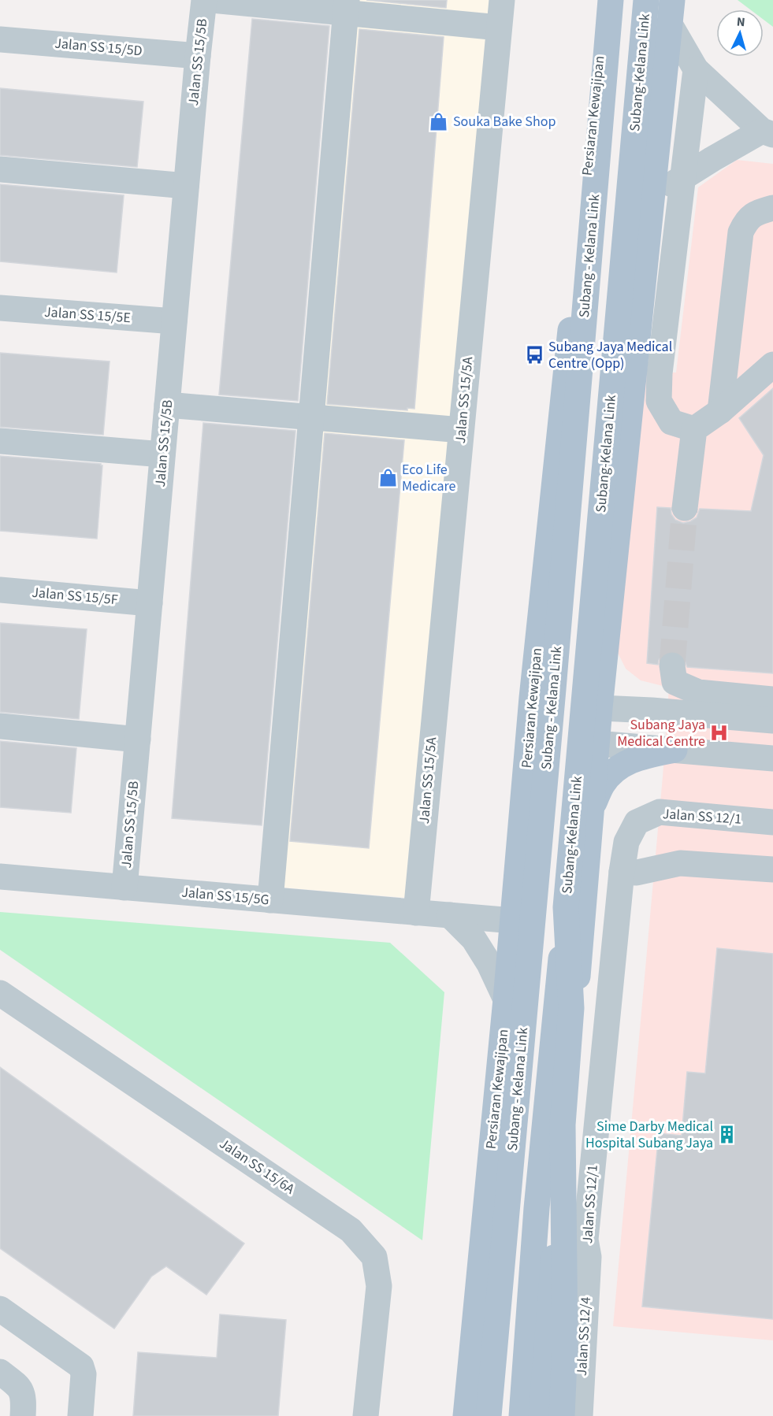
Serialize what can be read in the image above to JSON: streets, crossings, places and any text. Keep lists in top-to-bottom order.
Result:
{
  "streets": {
    "main road": ["Subang-Kelana Link", "Persiaran Kewajipan", "Subang - Kelana Link"],
    "street": [
      "Jalan SS 15/5D",
      "Jalan SS 15/5B",
      "Jalan SS 15/5E",
      "Jalan SS 15/5A",
      "Jalan SS 15/5F",
      "Jalan SS 12/1",
      "Jalan SS 15/5G",
      "Jalan SS 15/6A",
      "Jalan SS 12/4"
    ]
  },
  "crossings": [
    ["Jalan SS 15/5D", "Jalan SS 15/5B"],
    ["Jalan SS 15/5B", "Jalan SS 15/5E"],
    ["Jalan SS 15/5B", "Jalan SS 15/5F"],
    ["Jalan SS 15/5B", "Jalan SS 15/5G"],
    ["Persiaran Kewajipan", "Jalan SS 15/5G"],
    ["Jalan SS 15/5A", "Jalan SS 15/5G"],
    ["Jalan SS 12/1", "Jalan SS 12/4"]
  ],
  "places": {
    "shop": ["Souka Bake Shop", "Eco Life Medicare"],
    "bus stop": ["Subang Jaya Medical Centre (Opp)"],
    "hospital": ["Subang Jaya Medical Centre"],
    "building": ["Sime Darby Medical Hospital Subang Jaya"]
  },
  "north": "top"
}
